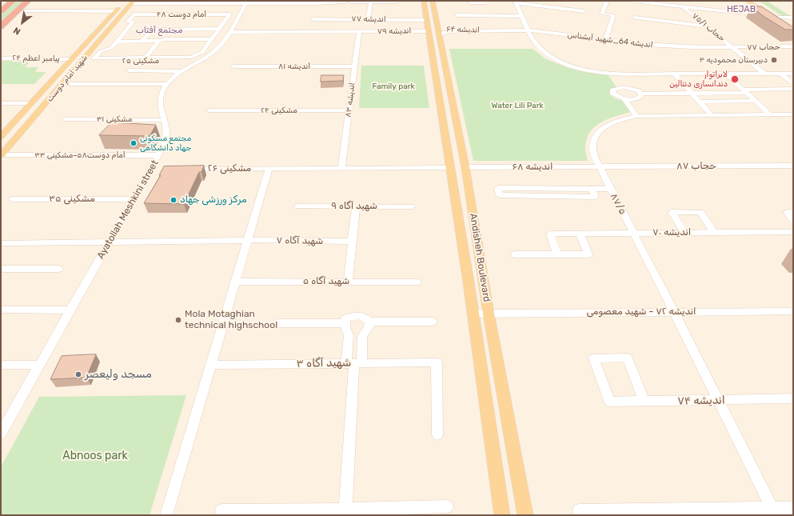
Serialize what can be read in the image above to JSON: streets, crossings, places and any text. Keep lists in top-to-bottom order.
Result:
{
  "streets": {
    "main road": ["شهید امام دوست", "Andisheh Boulevard"],
    "street": [
      "امام دوست ۴۸",
      "اندیشه ۷۷",
      "حجاب ۷۵/۱",
      "اندیشه ۷۹",
      "اندیشه 64_شهید آبشناس",
      "حجاب ۷۷",
      "پیامبر اعظم ۲۴",
      "مشکینی ۲۵",
      "اندیشه ۸۱",
      "اندیشه ۸۳",
      "مشکینی ۲۴",
      "مشکینی ۳۱",
      "امام دوست۵۸-مشکینی ۳۳",
      "حجاب ۸۷",
      "اندیشه ۶۸",
      "مشکینی ۲۶",
      "مشکینی ۳۵",
      "۸۷/۵",
      "شهید آگاه ۹",
      "Ayatollah Meshkini street",
      "اندیشه ۷۰",
      "شهید آگاه ۷",
      "شهید آگاه ۵",
      "اندیشه ۷۲ - شهید معصومی",
      "شهید آگاه ۳",
      "اندیشه ۷۴"
    ]
  },
  "crossings": [
    ["اندیشه ۷۷", "Andisheh Boulevard"],
    ["حجاب ۷۵/۱", "اندیشه 64_شهید آبشناس"],
    ["حجاب ۷۵/۱", "حجاب ۷۷"],
    ["اندیشه ۷۹", "اندیشه 64_شهید آبشناس"],
    ["اندیشه ۷۹", "اندیشه ۸۳"],
    ["اندیشه ۷۹", "Ayatollah Meshkini street"],
    ["اندیشه ۷۹", "Andisheh Boulevard"],
    ["اندیشه 64_شهید آبشناس", "حجاب ۷۷"],
    ["پیامبر اعظم ۲۴", "شهید امام دوست"],
    ["مشکینی ۲۵", "شهید امام دوست"],
    ["مشکینی ۲۵", "Ayatollah Meshkini street"],
    ["اندیشه ۸۱", "اندیشه ۸۳"],
    ["شهید امام دوست", "امام دوست۵۸-مشکینی ۳۳"],
    ["اندیشه ۸۳", "مشکینی ۲۴"],
    ["مشکینی ۳۱", "Ayatollah Meshkini street"],
    ["امام دوست۵۸-مشکینی ۳۳", "Ayatollah Meshkini street"],
    ["حجاب ۸۷", "اندیشه ۶۸"],
    ["حجاب ۸۷", "۸۷/۵"],
    ["اندیشه ۶۸", "۸۷/۵"],
    ["اندیشه ۶۸", "Andisheh Boulevard"],
    ["مشکینی ۳۵", "Ayatollah Meshkini street"],
    ["۸۷/۵", "اندیشه ۷۰"],
    ["۸۷/۵", "اندیشه ۷۲ - شهید معصومی"],
    ["۸۷/۵", "اندیشه ۷۴"],
    ["Ayatollah Meshkini street", "شهید آگاه ۷"],
    ["Andisheh Boulevard", "اندیشه ۷۲ - شهید معصومی"]
  ],
  "districts": ["HEJAB", "مجتمع آفتاب"],
  "parks": ["Family park", "Water Lili Park", "Abnoos park"],
  "places": [
    "دبیرستان محمودیه ۳",
    "لابراتوار دندانسازی دنتالین",
    "مجتمع مسکونی جهاد دانشگاهی",
    "مرکز ورزشی جهاد",
    "Mola Motaghian technical highschool",
    "مسجد ولیعصر"
  ],
  "north": "bottom left"
}
